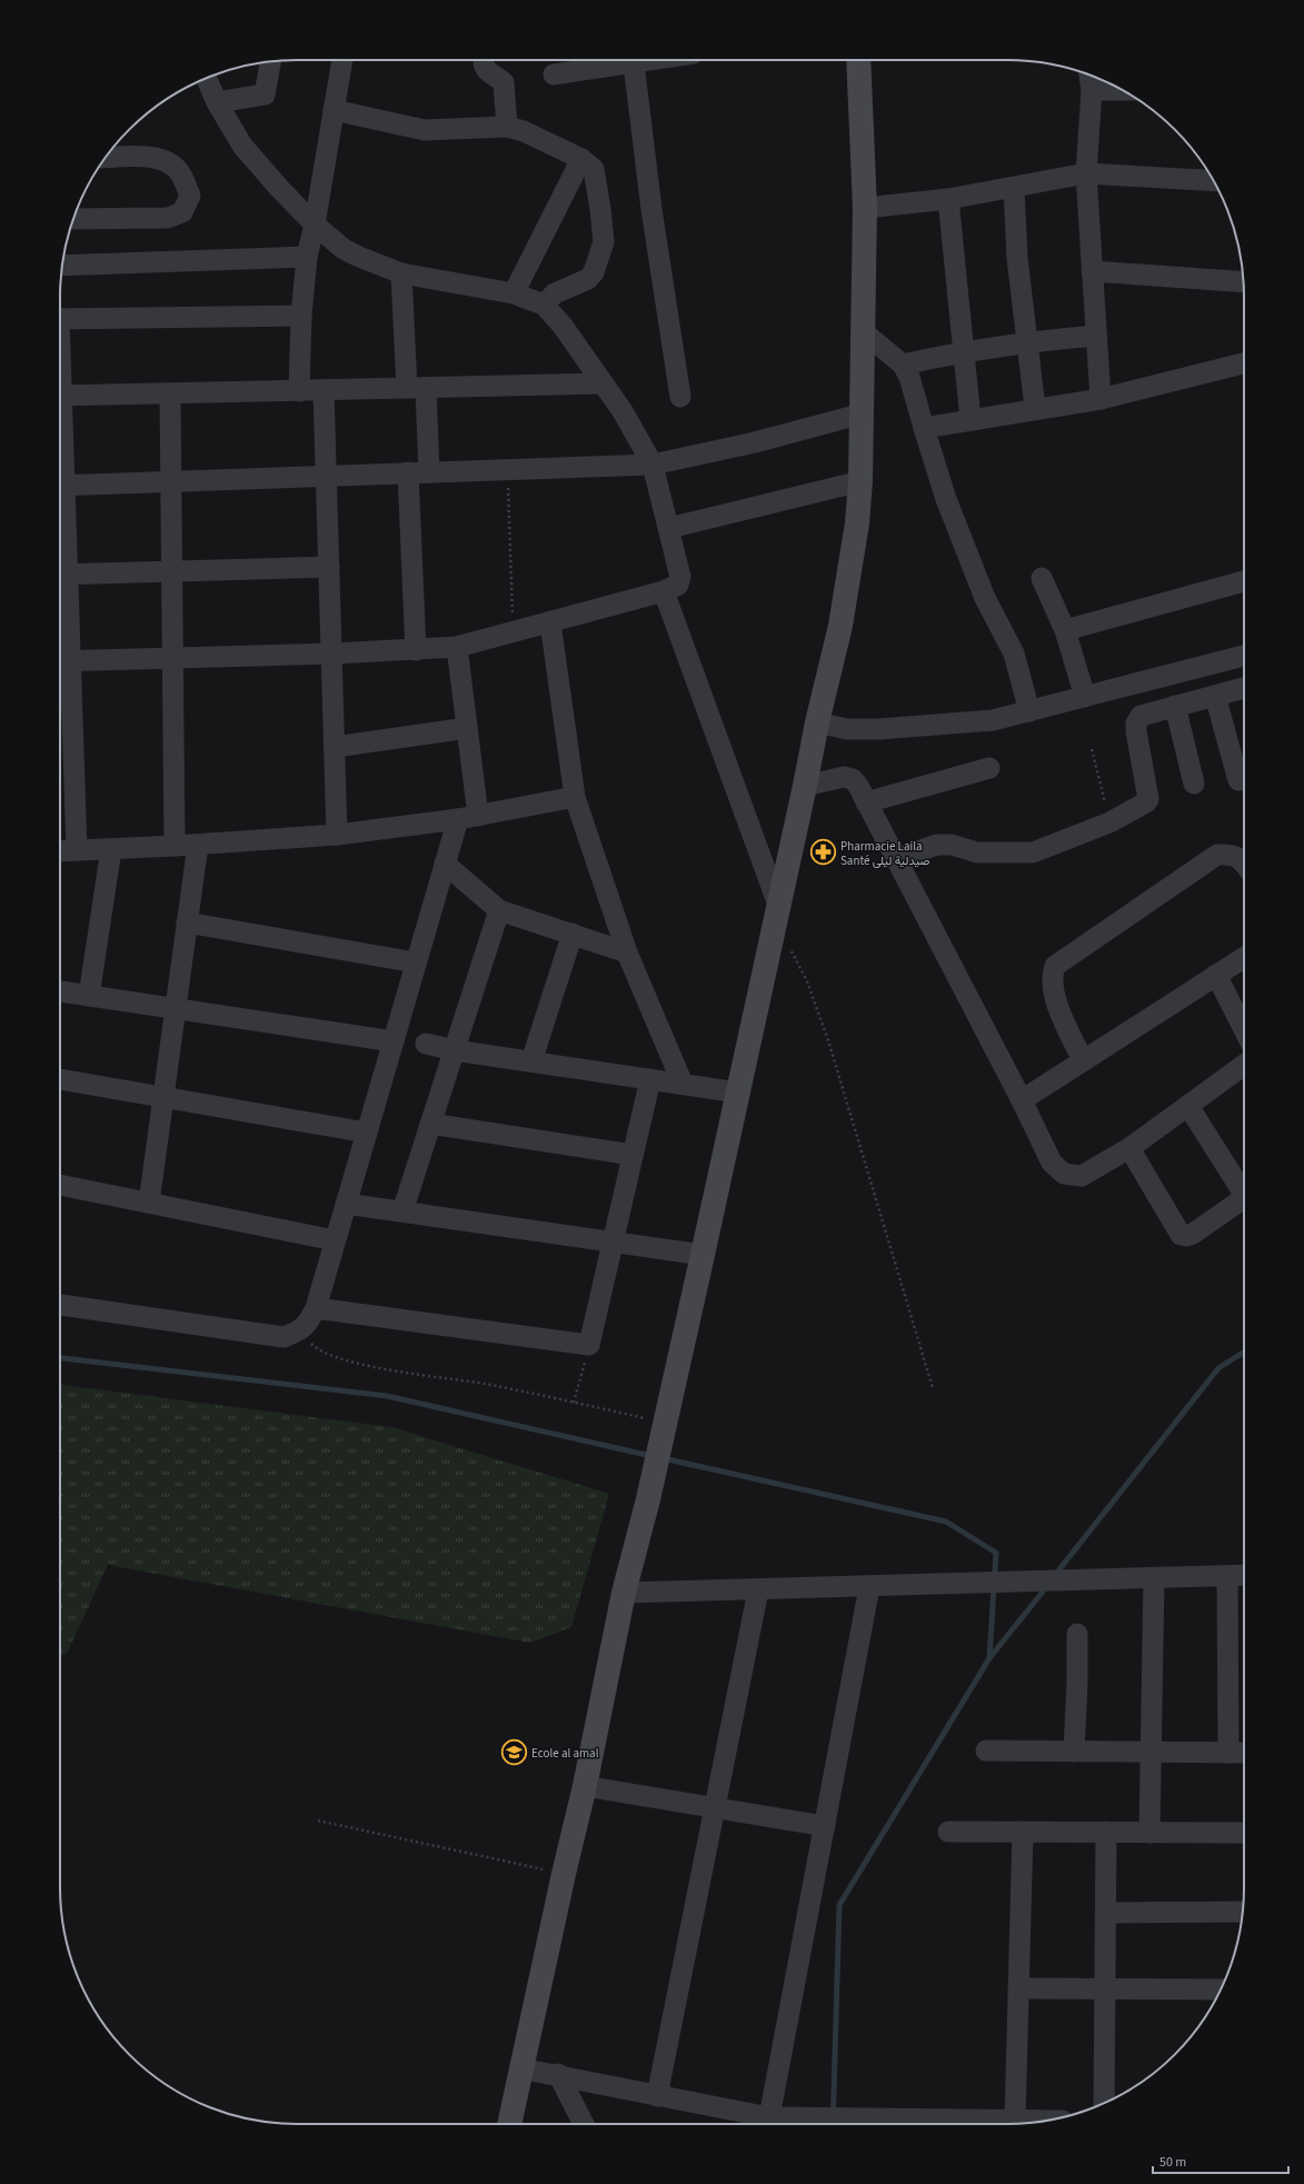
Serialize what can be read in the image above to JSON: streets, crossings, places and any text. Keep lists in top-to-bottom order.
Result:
{
  "places": {
    "pharmacy": ["Pharmacie Laila Santé صيدلية ليلى"],
    "school or university": ["Ecole al amal"]
  },
  "scale_bar": "50 m"
}
